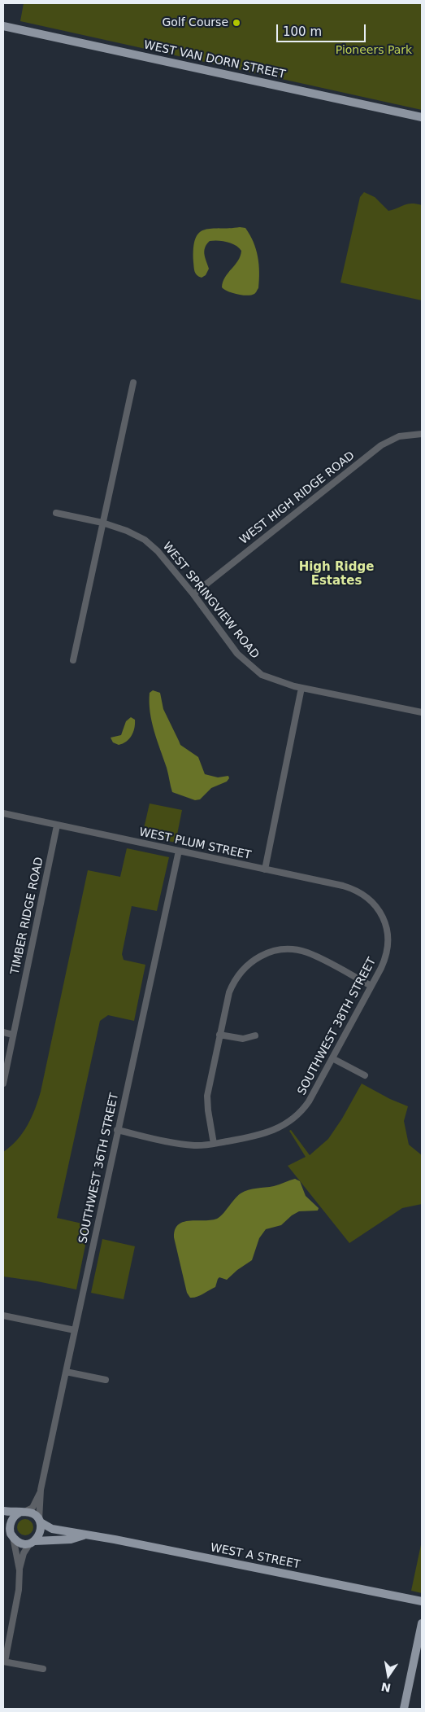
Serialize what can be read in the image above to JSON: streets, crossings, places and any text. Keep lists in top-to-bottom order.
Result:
{
  "streets": {
    "main road": ["WEST VAN DORN STREET", "WEST A STREET"],
    "street": [
      "WEST HIGH RIDGE ROAD",
      "WEST SPRINGVIEW ROAD",
      "WEST PLUM STREET",
      "TIMBER RIDGE ROAD",
      "SOUTHWEST 38TH STREET",
      "SOUTHWEST 36TH STREET"
    ]
  },
  "crossings": [
    ["WEST HIGH RIDGE ROAD", "WEST SPRINGVIEW ROAD"],
    ["WEST PLUM STREET", "TIMBER RIDGE ROAD"],
    ["WEST PLUM STREET", "SOUTHWEST 38TH STREET"],
    ["WEST PLUM STREET", "SOUTHWEST 36TH STREET"],
    ["SOUTHWEST 38TH STREET", "SOUTHWEST 36TH STREET"],
    ["SOUTHWEST 36TH STREET", "WEST A STREET"]
  ],
  "districts": ["High Ridge Estates"],
  "parks": ["Pioneers Park"],
  "places": ["Golf Course"],
  "scale_bar": "100 m",
  "north": "bottom"
}
